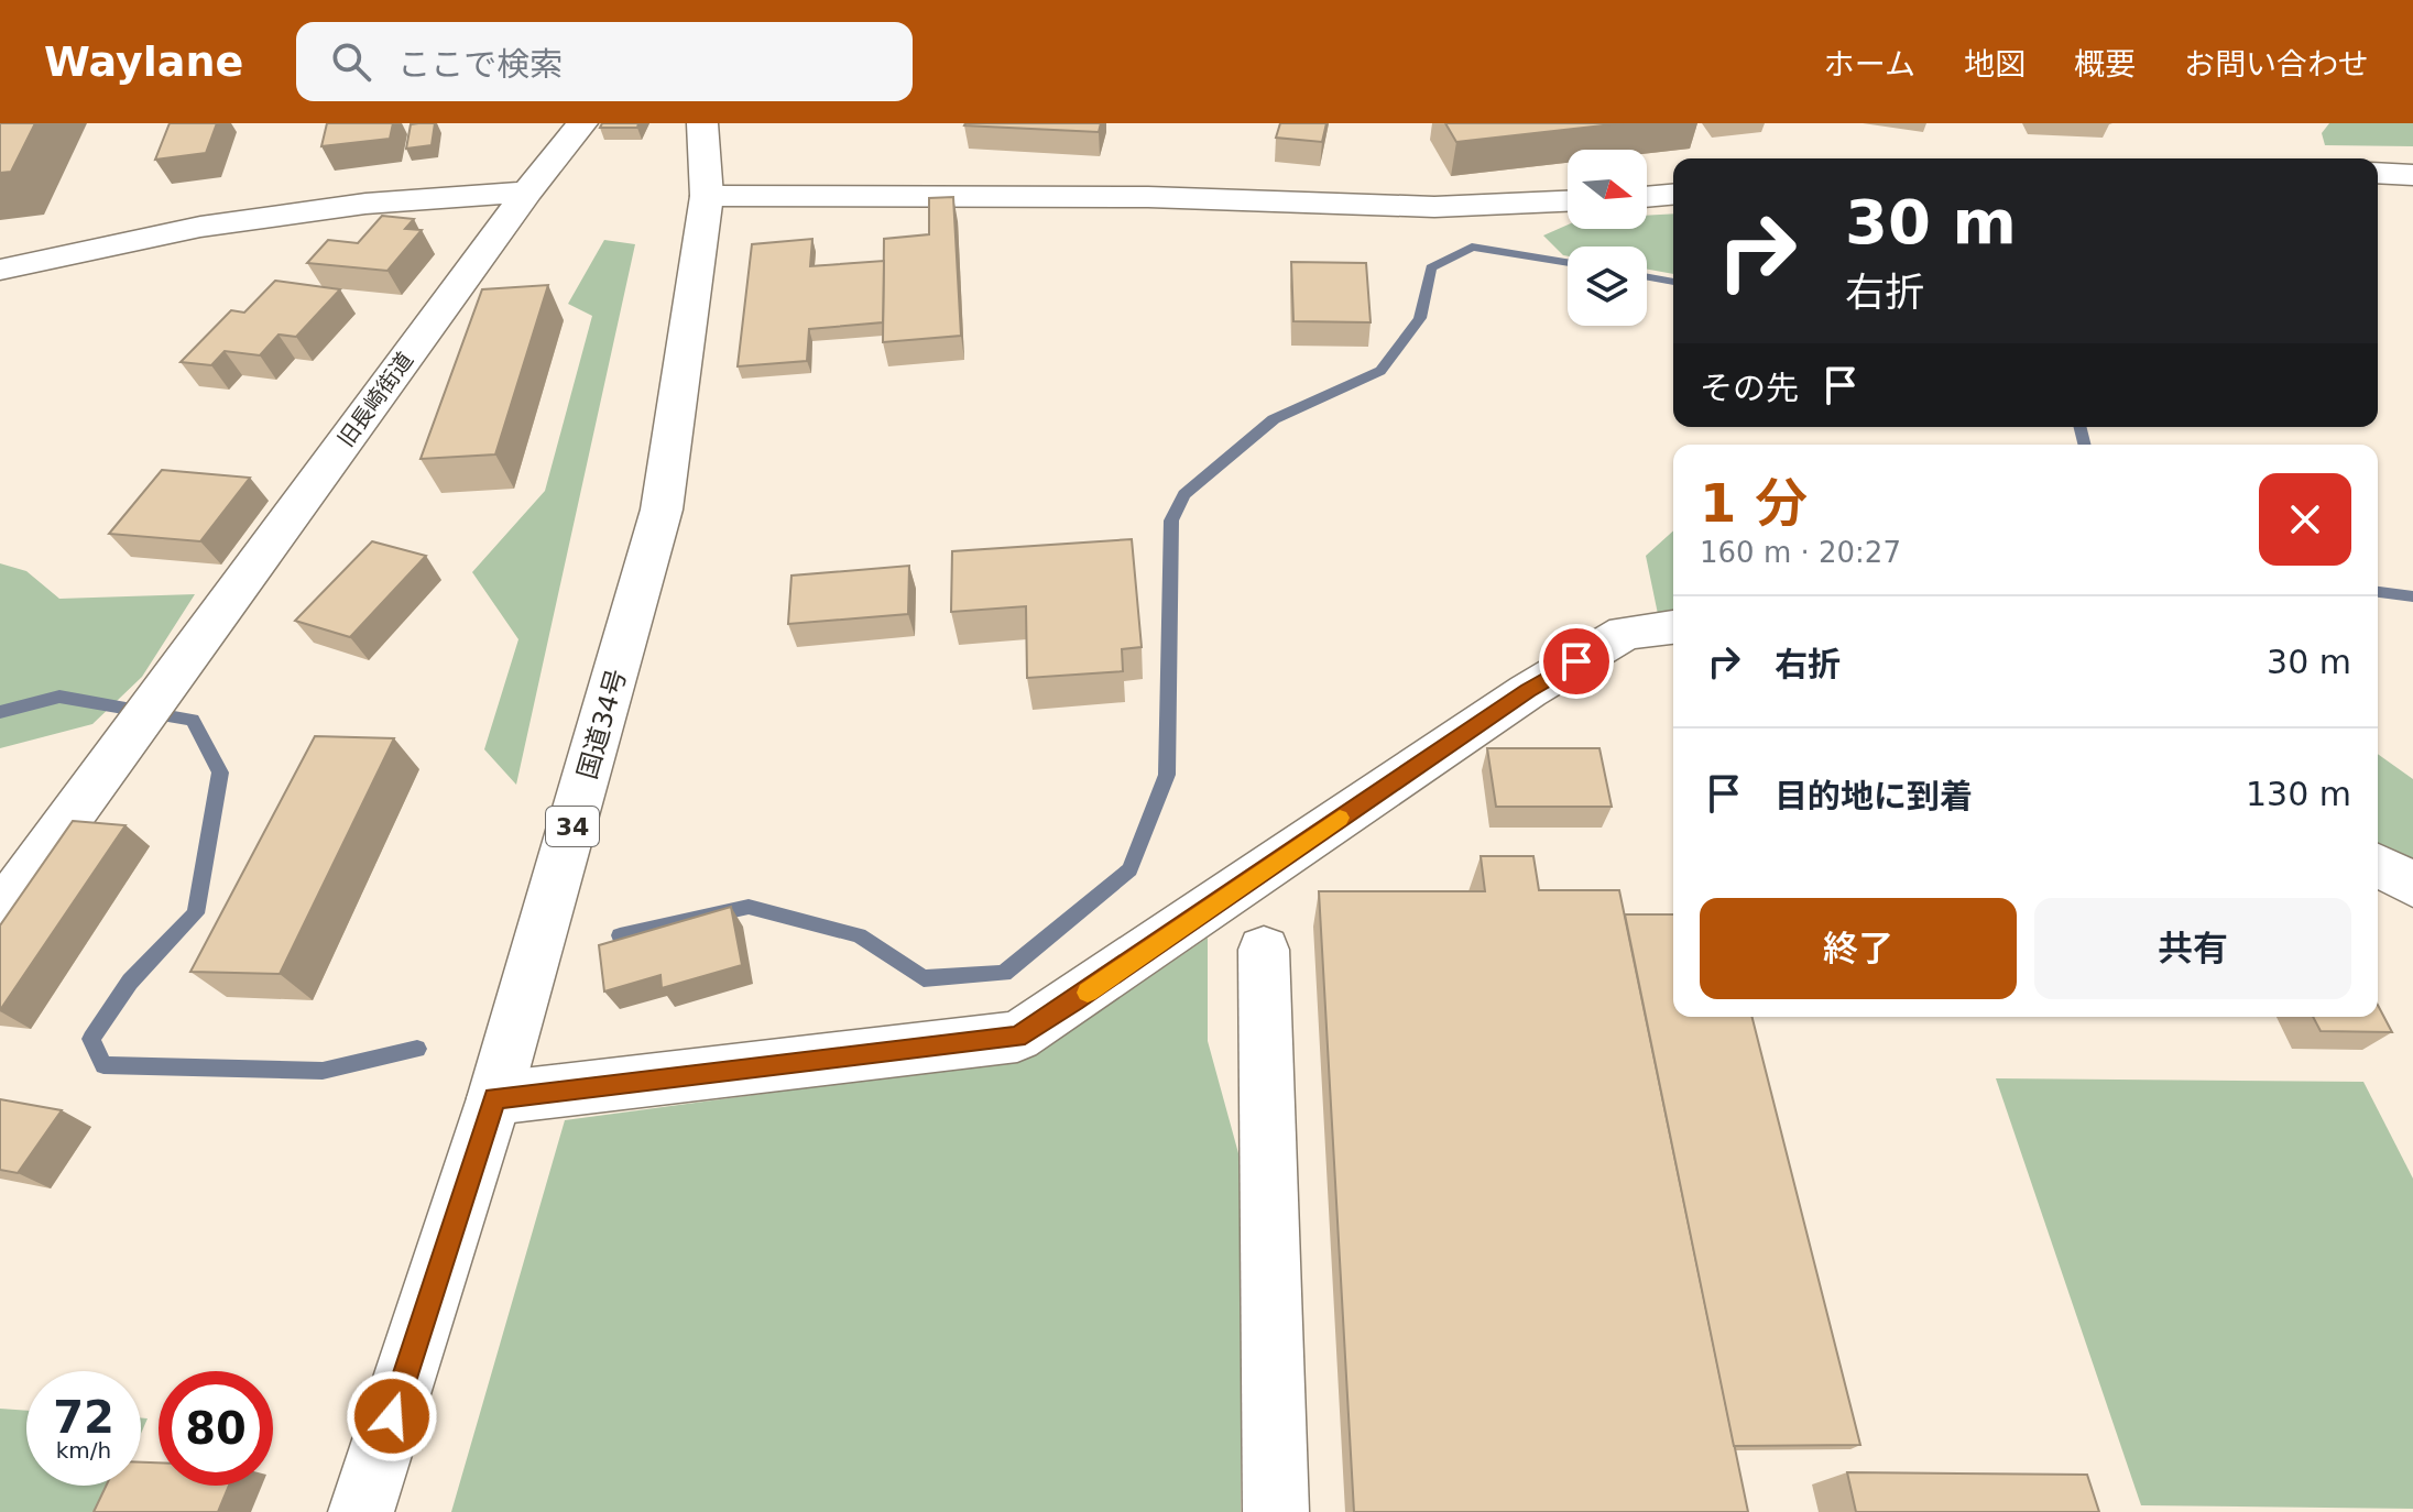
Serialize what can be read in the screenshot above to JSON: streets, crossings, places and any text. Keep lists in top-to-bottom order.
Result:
{
  "streets": {
    "main road": ["旧長崎街道", "国道34号", "34"]
  },
  "north": "right",
  "page": {
    "header": "Waylane",
    "search": "ここで検索",
    "nav": [
      "ホーム",
      "地図",
      "概要",
      "お問い合わせ"
    ],
    "turn": ["30 m", "右折"],
    "then": "その先",
    "heading": ["1 分", "160 m · 20:27"],
    "list": [
      {
        "name": "右折",
        "value": "30 m"
      },
      {
        "name": "目的地に到着",
        "value": "130 m"
      }
    ],
    "buttons": ["終了", "共有"],
    "speed": "72 km/h",
    "limit": "80"
  }
}
